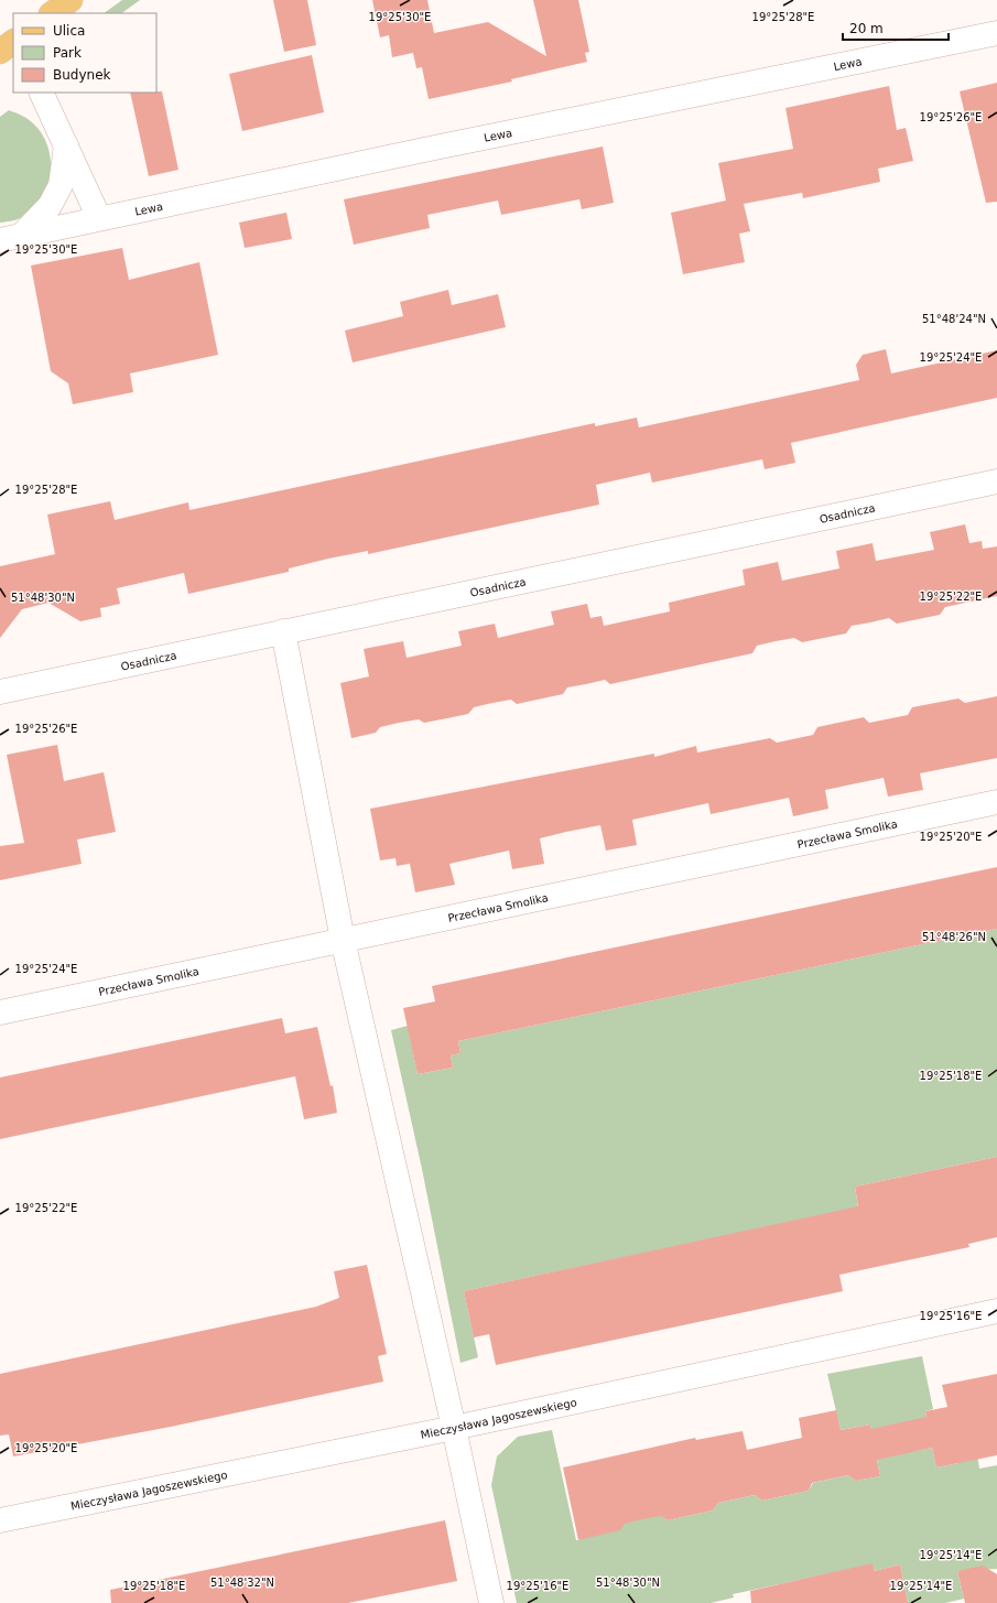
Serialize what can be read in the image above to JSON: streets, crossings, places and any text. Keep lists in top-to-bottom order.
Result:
{
  "streets": {
    "street": [
      "Lewa",
      "Osadnicza",
      "Przecława Smolika",
      "Mieczysława Jagoszewskiego"
    ]
  },
  "legend": ["Ulica", "Park", "Budynek"],
  "scale_bar": "20 m",
  "coordinates": [
    "19°25'30\"E",
    "19°25'28\"E",
    "19°25'26\"E",
    "51°48'24\"N",
    "19°25'24\"E",
    "19°25'22\"E",
    "51°48'30\"N",
    "19°25'20\"E",
    "51°48'26\"N",
    "19°25'18\"E",
    "19°25'16\"E",
    "19°25'14\"E",
    "51°48'32\"N"
  ]
}
